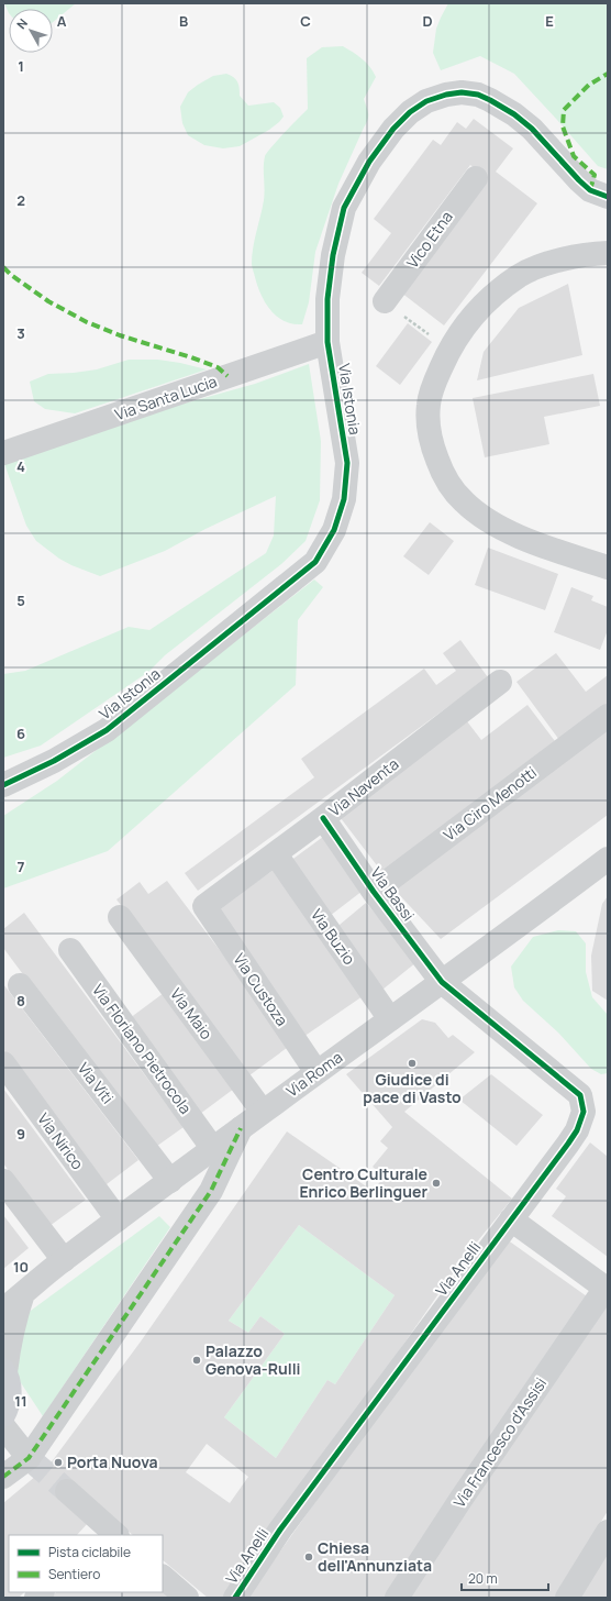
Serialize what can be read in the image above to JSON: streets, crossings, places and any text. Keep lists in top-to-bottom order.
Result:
{
  "streets": {
    "street": [
      "Vico Etna",
      "Via Santa Lucia",
      "Via Istonia",
      "Via Naventa",
      "Via Ciro Menotti",
      "Via Bassi",
      "Via Buzio",
      "Via Custoza",
      "Via Maio",
      "Via Floriano Pietrocola",
      "Via Roma",
      "Via Viti",
      "Via Nirico",
      "Via Anelli",
      "Via Francesco d'Assisi"
    ]
  },
  "crossings": [
    ["Via Santa Lucia", "Via Istonia"],
    ["Via Naventa", "Via Bassi"],
    ["Via Naventa", "Via Buzio"],
    ["Via Naventa", "Via Custoza"],
    ["Via Ciro Menotti", "Via Bassi"],
    ["Via Bassi", "Via Roma"],
    ["Via Bassi", "Via Anelli"],
    ["Via Buzio", "Via Roma"],
    ["Via Custoza", "Via Roma"],
    ["Via Maio", "Via Roma"],
    ["Via Floriano Pietrocola", "Via Roma"],
    ["Via Roma", "Via Viti"],
    ["Via Roma", "Via Nirico"],
    ["Via Roma", "Via Anelli"]
  ],
  "places": [
    "Giudice di pace di Vasto",
    "Centro Culturale Enrico Berlinguer",
    "Palazzo Genova-Rulli",
    "Porta Nuova",
    "Chiesa dell'Annunziata"
  ],
  "legend": ["Pista ciclabile", "Sentiero"],
  "scale_bar": "20 m",
  "north": "top left",
  "grid": {
    "columns": [
      "A",
      "B",
      "C",
      "D",
      "E"
    ],
    "rows": [
      "1",
      "2",
      "3",
      "4",
      "5",
      "6",
      "7",
      "8",
      "9",
      "10",
      "11"
    ]
  }
}
